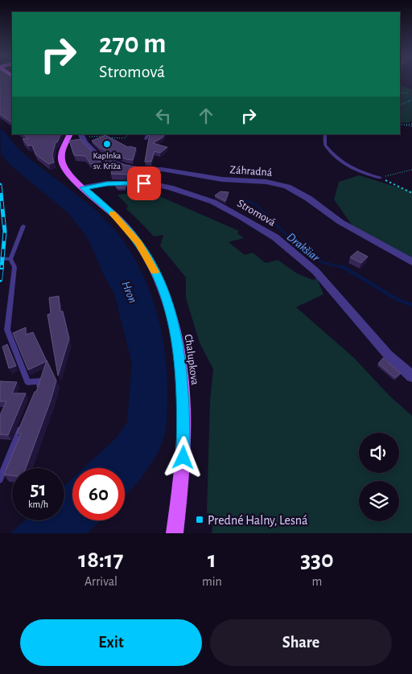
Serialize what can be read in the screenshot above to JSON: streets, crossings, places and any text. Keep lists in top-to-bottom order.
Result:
{
  "streets": {
    "main road": ["Chalupkova"],
    "street": ["Záhradná", "Stromová"]
  },
  "crossings": [
    ["Stromová", "Chalupkova"]
  ],
  "water": ["Drakšiar", "Hron"],
  "places": {
    "other": ["Kaplnka sv. Kríža"],
    "transit": ["Predné Halny, Lesná"]
  },
  "page": {
    "turn": ["270 m", "Stromová"],
    "speed": "51 km/h",
    "limit": "60",
    "eta": [
      "18:17",
      "Arrival",
      "1",
      "min",
      "330",
      "m"
    ],
    "buttons": ["Exit", "Share"]
  }
}
